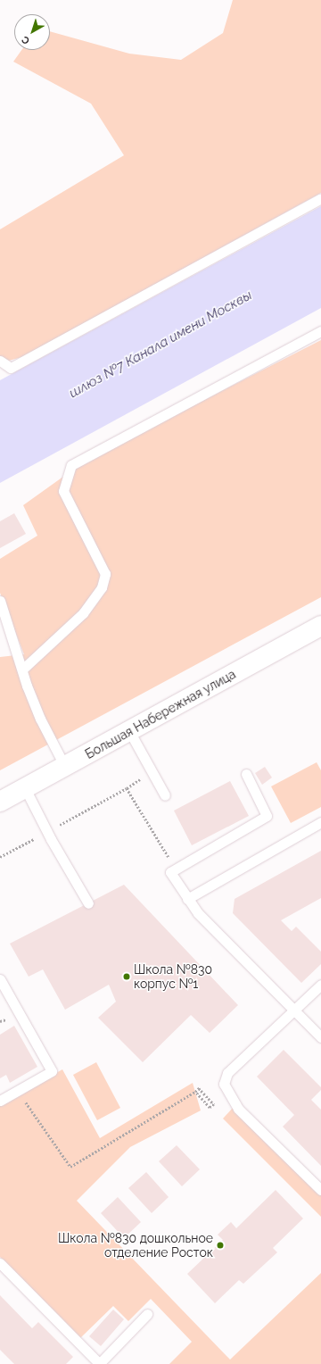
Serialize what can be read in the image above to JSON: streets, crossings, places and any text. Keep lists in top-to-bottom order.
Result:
{
  "streets": {
    "street": ["Большая Набережная улица"]
  },
  "water": ["шлюз №7 Канала имени Москвы"],
  "places": ["Школа №830 корпус №1", "Школа №830 дошкольное отделение Росток"],
  "north": "bottom left"
}
